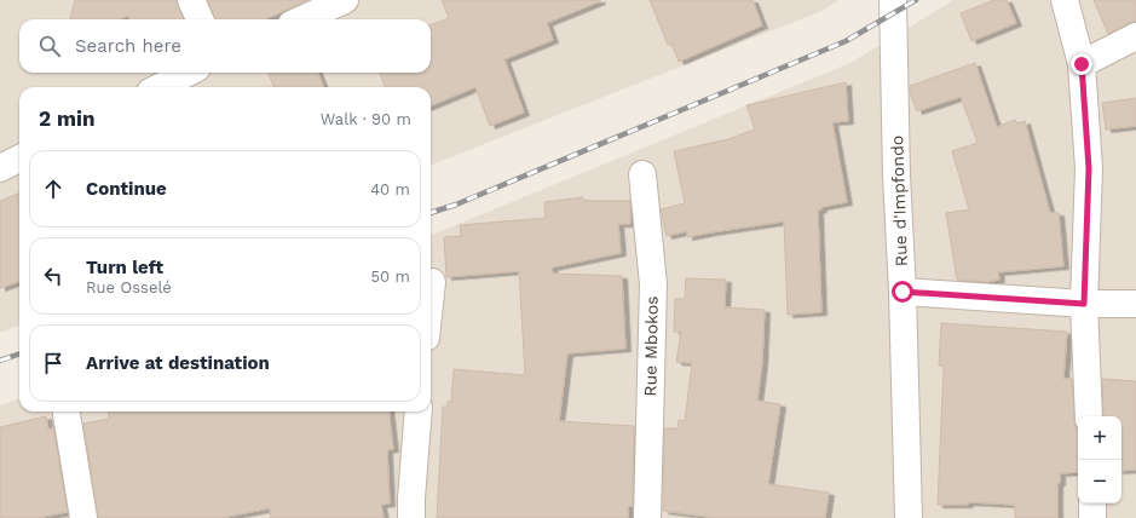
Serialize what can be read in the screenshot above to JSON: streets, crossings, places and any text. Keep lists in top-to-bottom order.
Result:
{
  "streets": {
    "street": ["Rue d'Impfondo", "Rue Mbokos"]
  },
  "page": {
    "search": "Search here",
    "heading": ["2 min", "Walk · 90 m"],
    "list": [
      ["Continue", "40 m"],
      ["Turn left", "Rue Osselé", "50 m"],
      "Arrive at destination"
    ],
    "map_buttons": ["+", "−"]
  }
}
